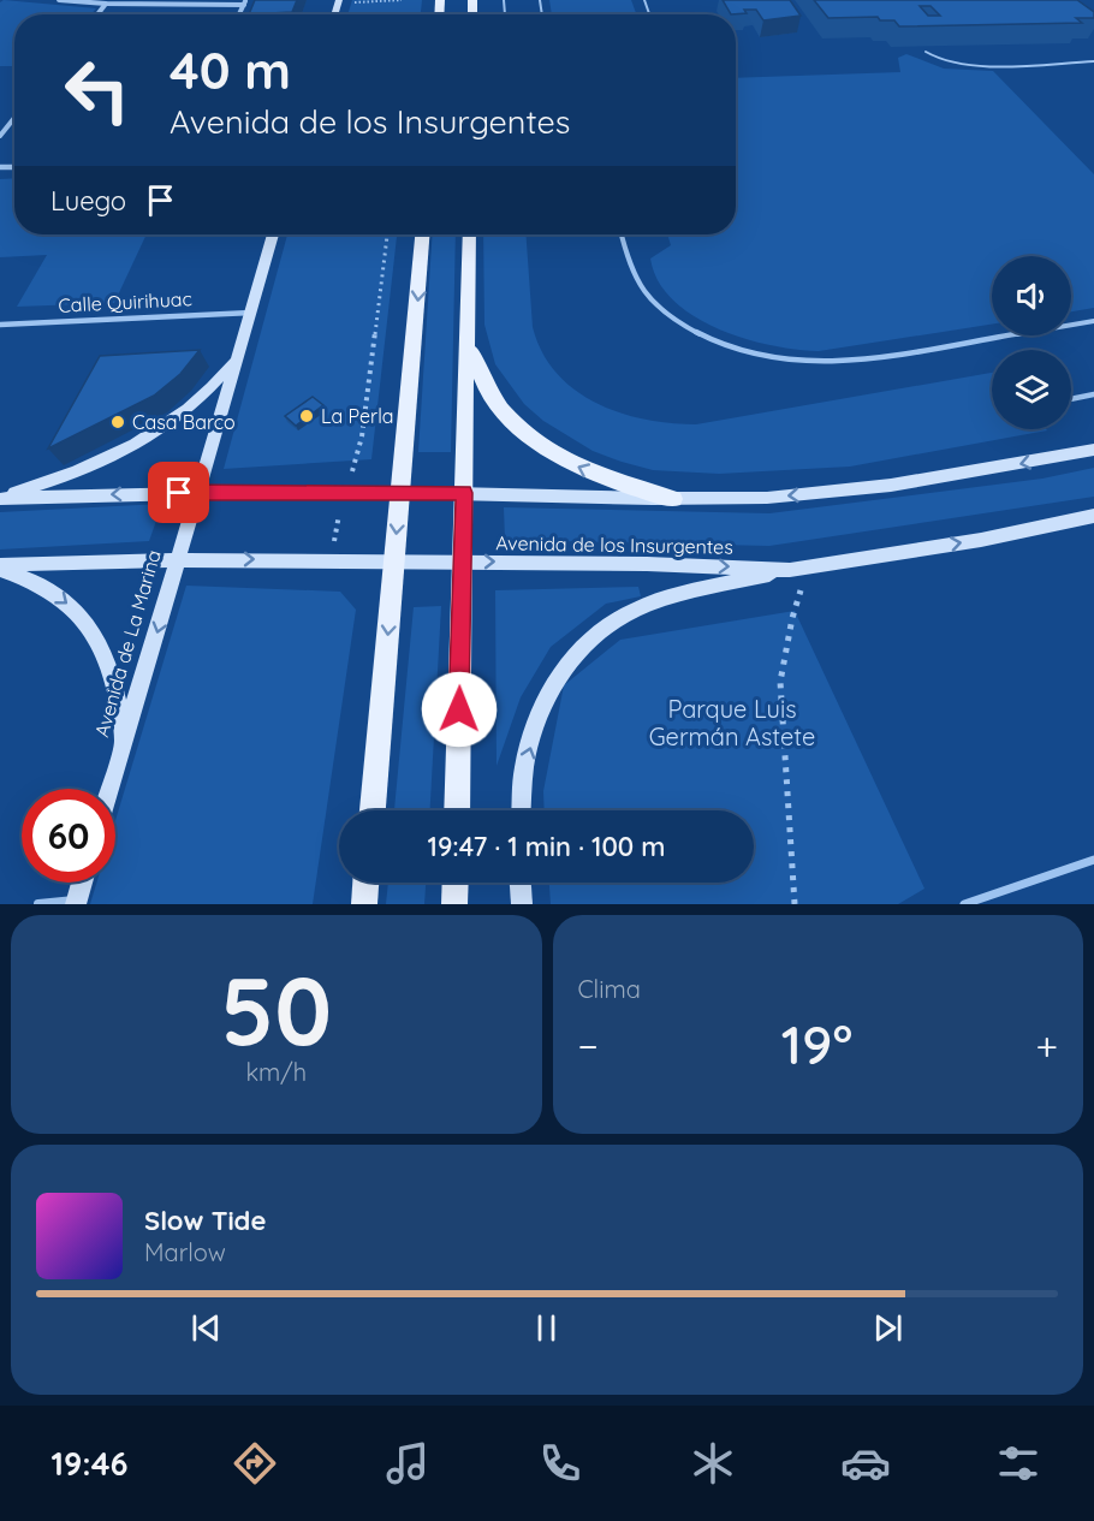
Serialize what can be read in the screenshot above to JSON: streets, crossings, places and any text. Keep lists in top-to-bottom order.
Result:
{
  "streets": {
    "main road": ["Avenida de los Insurgentes", "Avenida de La Marina"],
    "street": ["Calle Quirihuac"]
  },
  "crossings": [
    ["Calle Quirihuac", "Avenida de La Marina"],
    ["Avenida de los Insurgentes", "Avenida de La Marina"]
  ],
  "parks": ["Parque Luis Germán Astete"],
  "places": ["La Perla", "Casa Barco"],
  "page": {
    "turn": ["40 m", "Avenida de los Insurgentes"],
    "then": "Luego",
    "limit": "60",
    "trip": "19:47 · 1 min · 100 m",
    "tile": [
      ["50", "km/h"],
      "Clima"
    ],
    "heat": ["−", "19°", "+"],
    "song": ["Slow Tide", "Marlow"],
    "tabs": "19:46"
  }
}
